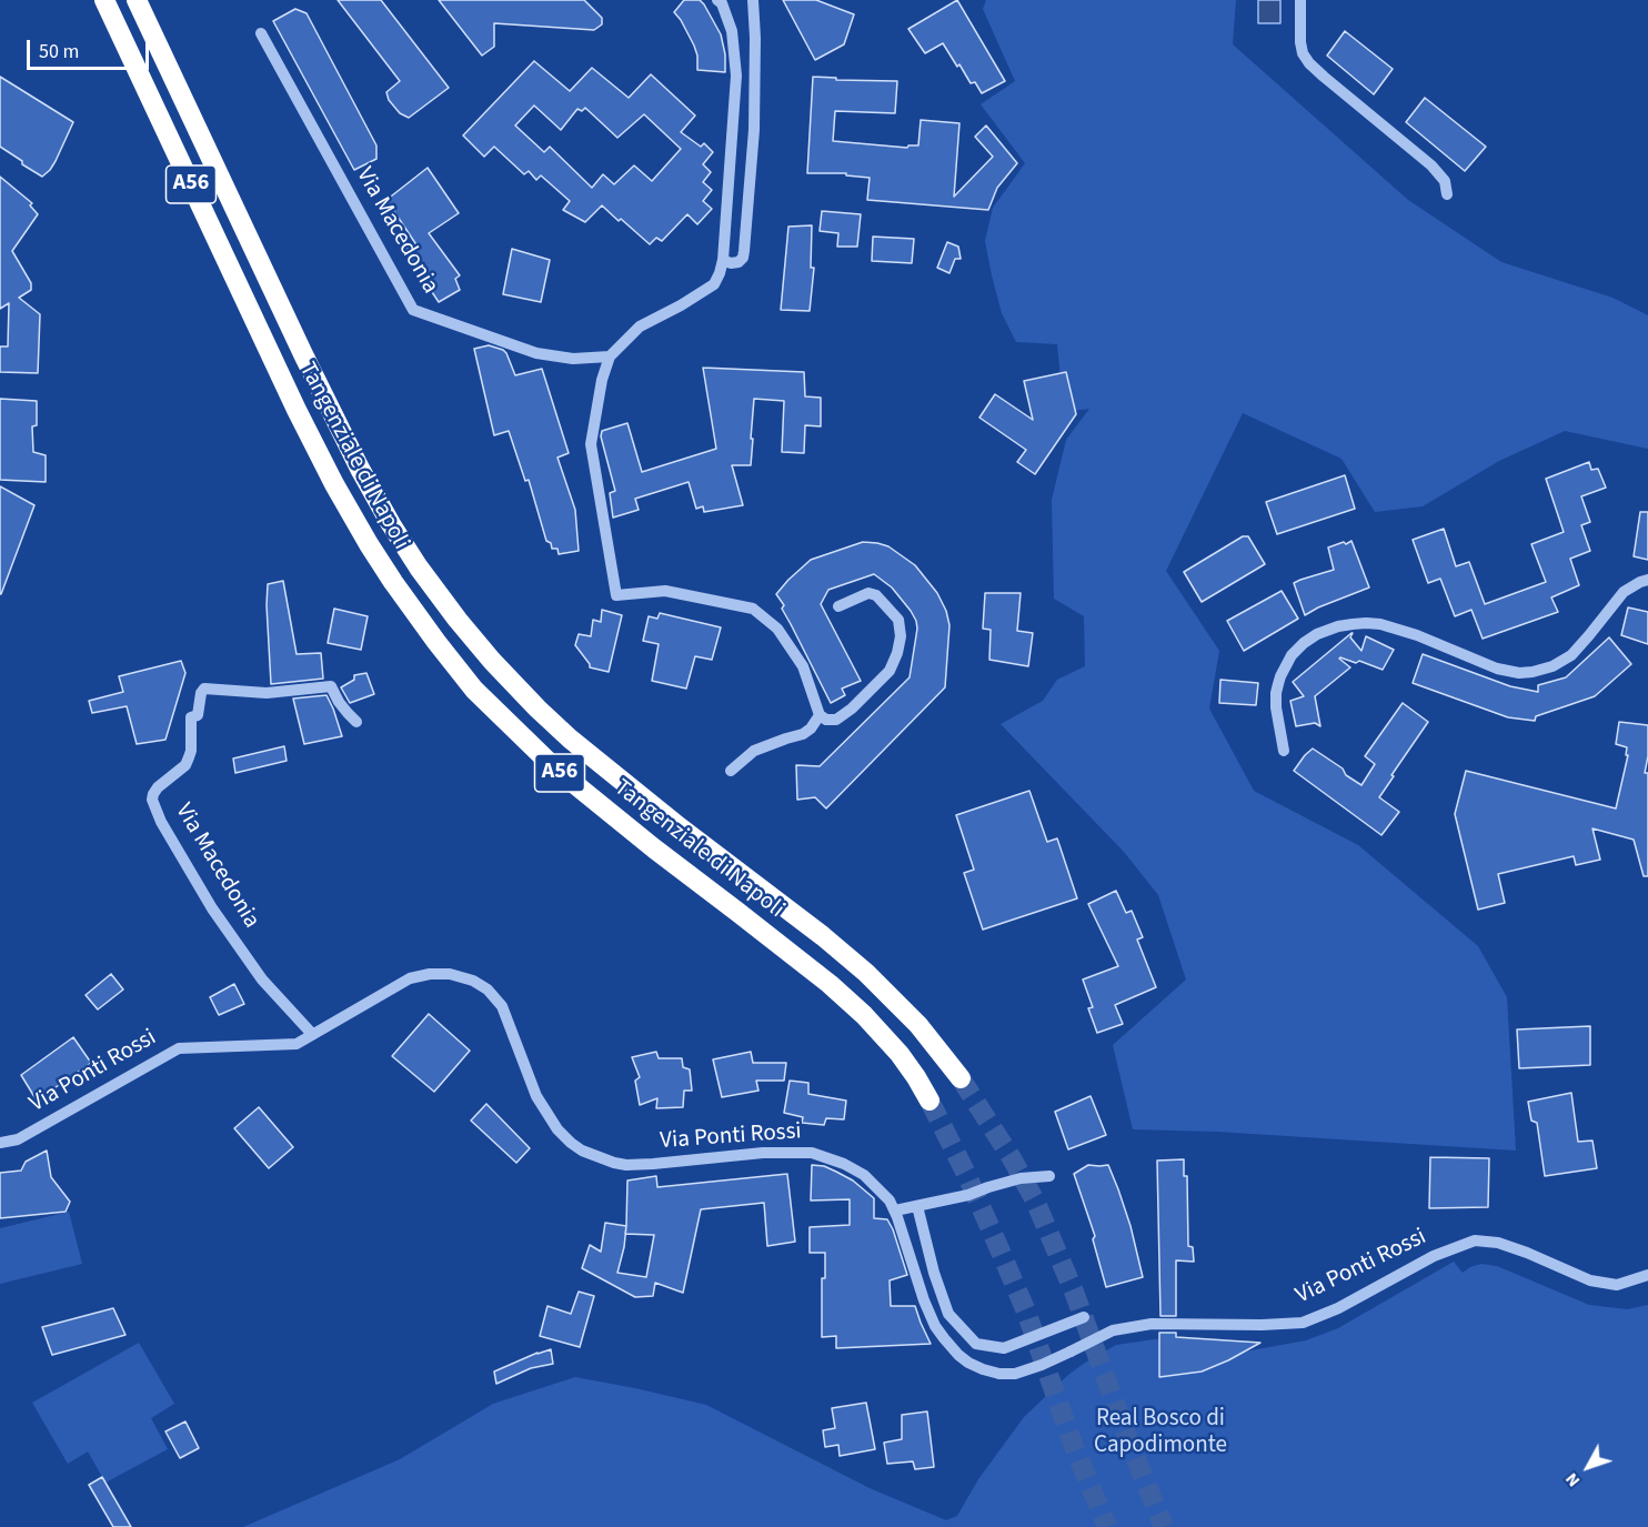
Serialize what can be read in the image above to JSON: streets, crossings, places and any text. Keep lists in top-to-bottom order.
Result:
{
  "streets": {
    "highway": ["A56", "Tangenziale di Napoli"],
    "street": ["Via Macedonia", "Via Ponti Rossi"]
  },
  "crossings": [
    ["Via Macedonia", "Via Ponti Rossi"]
  ],
  "parks": ["Real Bosco di Capodimonte"],
  "scale_bar": "50 m",
  "north": "bottom left"
}
